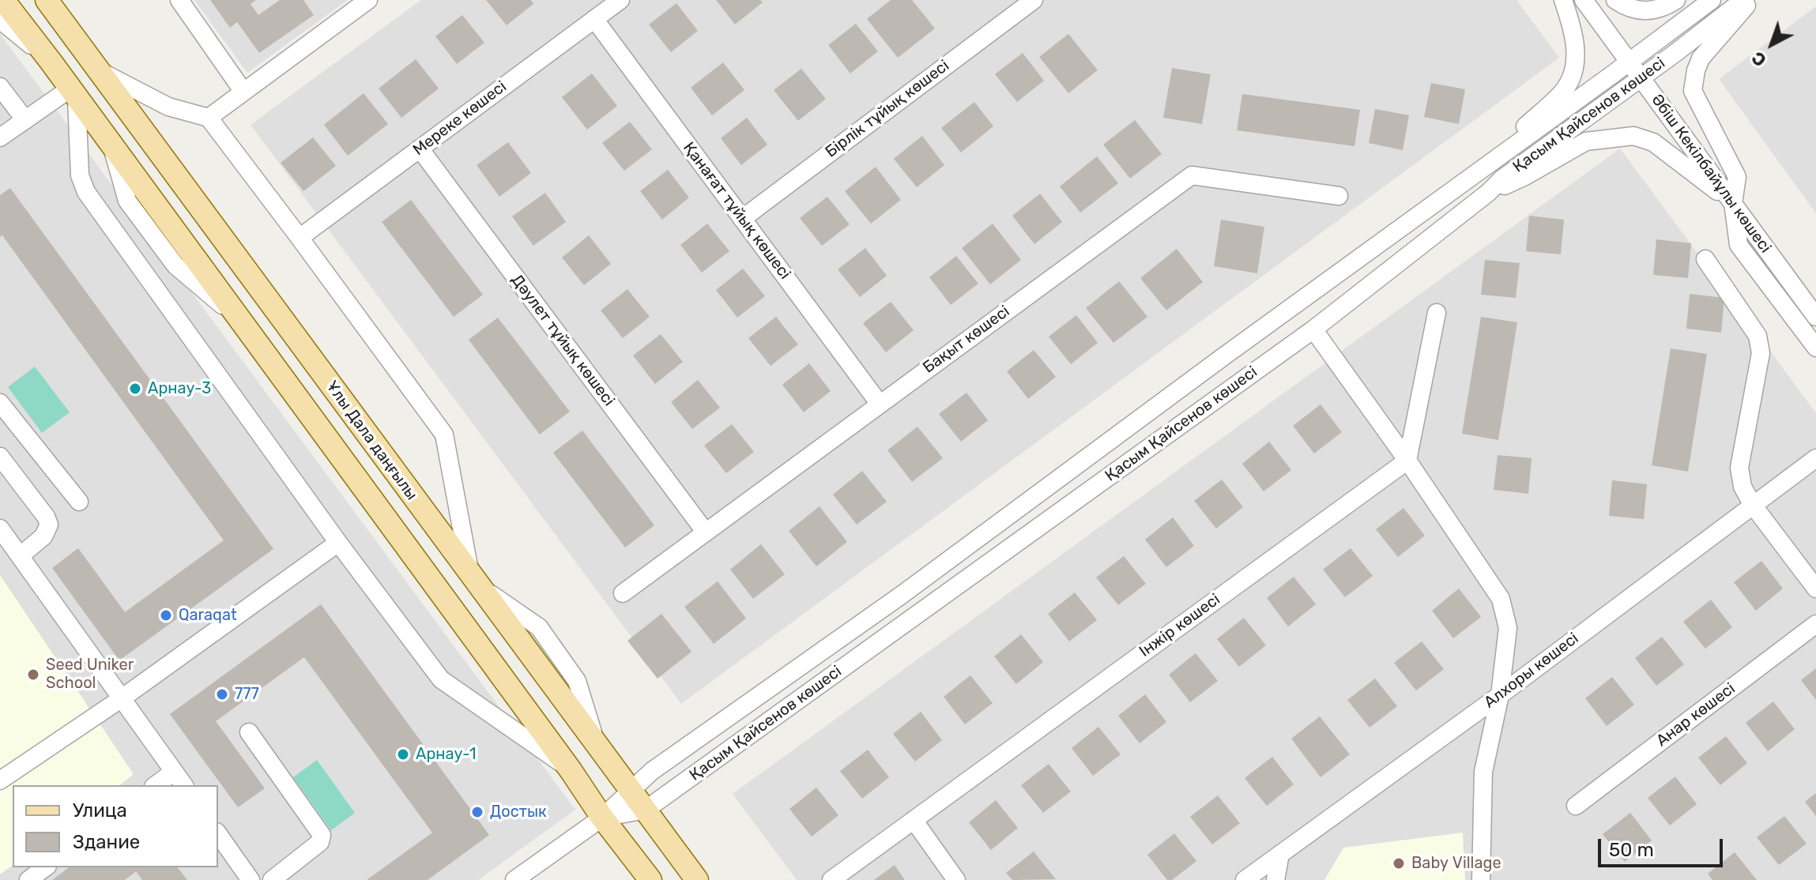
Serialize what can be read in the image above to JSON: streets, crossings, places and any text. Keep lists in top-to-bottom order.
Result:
{
  "streets": {
    "main road": ["Ұлы Дала даңғылы"],
    "street": [
      "Бірлік тұйық көшесі",
      "Қасым Қайсенов көшесі",
      "Мереке көшесі",
      "Әбіш Кекілбайұлы көшесі",
      "Қанағат тұйық көшесі",
      "Бақыт көшесі",
      "Дәулет тұйық көшесі",
      "Інжір көшесі",
      "Алхоры көшесі",
      "Анар көшесі"
    ]
  },
  "crossings": [
    ["Бірлік тұйық көшесі", "Қанағат тұйық көшесі"],
    ["Қасым Қайсенов көшесі", "Әбіш Кекілбайұлы көшесі"],
    ["Қасым Қайсенов көшесі", "Ұлы Дала даңғылы"],
    ["Мереке көшесі", "Қанағат тұйық көшесі"],
    ["Мереке көшесі", "Дәулет тұйық көшесі"],
    ["Қанағат тұйық көшесі", "Бақыт көшесі"],
    ["Бақыт көшесі", "Дәулет тұйық көшесі"]
  ],
  "places": [
    "Арнау-3",
    "Qaraqat",
    "Seed Uniker School",
    "777",
    "Арнау-1",
    "Достык",
    "Baby Village"
  ],
  "legend": ["Улица", "Здание"],
  "scale_bar": "50 m",
  "north": "bottom left"
}
